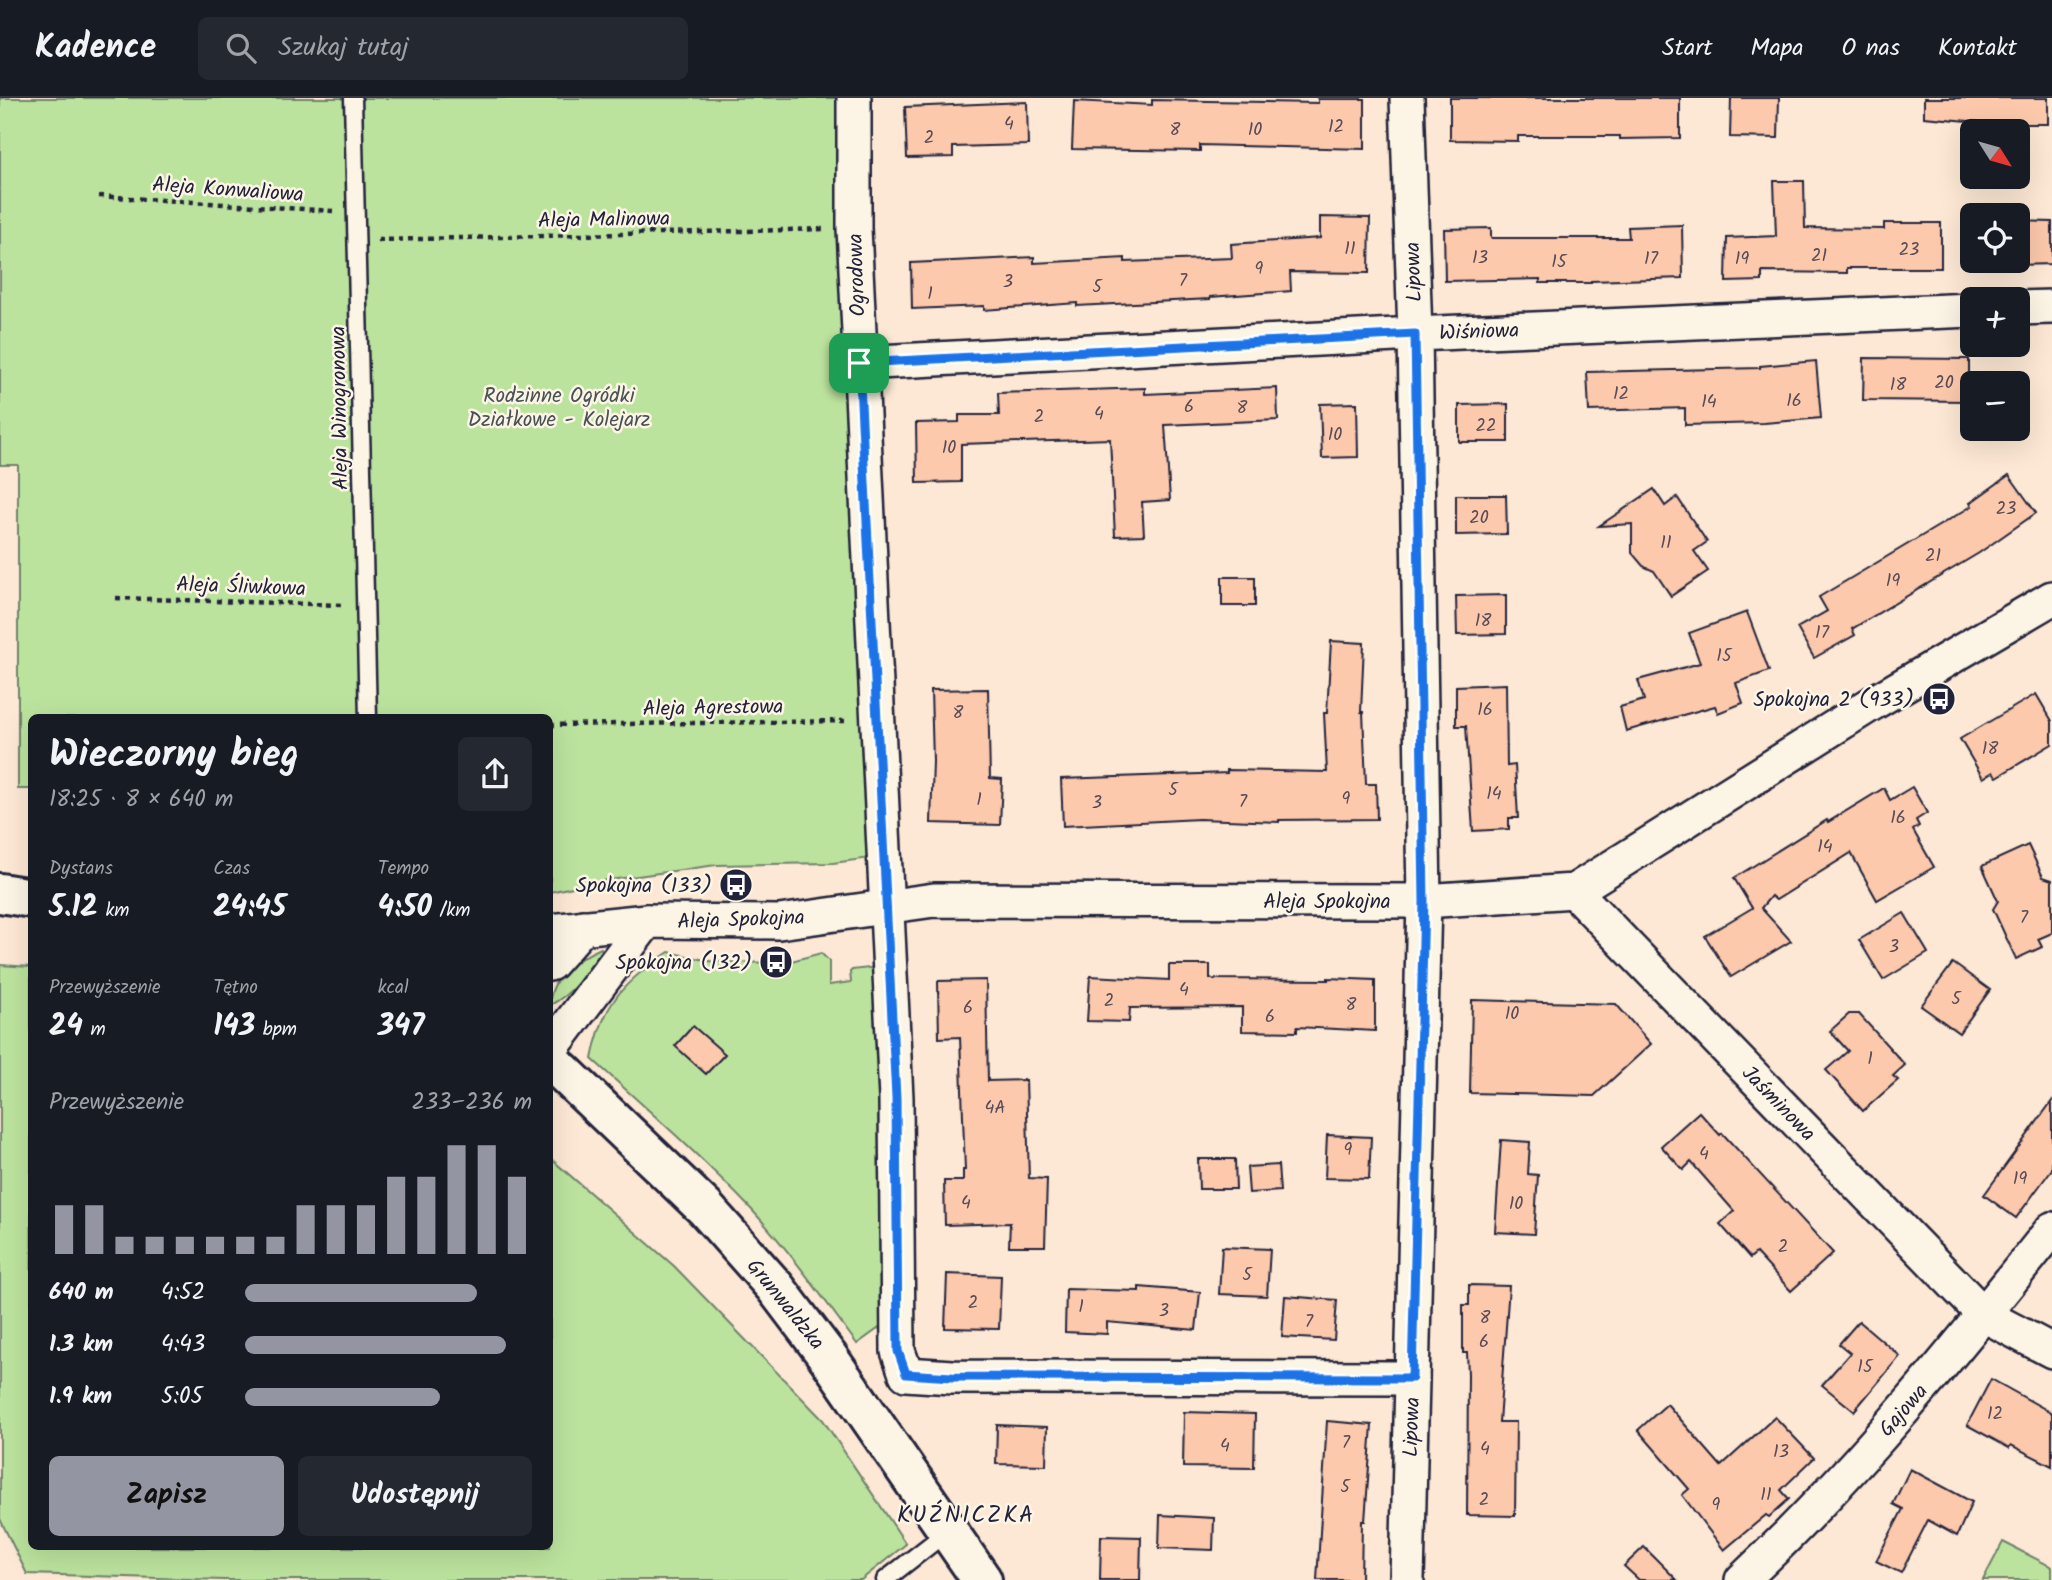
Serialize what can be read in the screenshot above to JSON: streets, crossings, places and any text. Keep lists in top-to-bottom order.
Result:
{
  "streets": {
    "street": [
      "Lipowa",
      "Ogrodowa",
      "Wiśniowa",
      "Aleja Spokojna",
      "Jaśminowa",
      "Grunwaldzka",
      "Gajowa"
    ],
    "lane": ["Aleja Winogronowa"],
    "path": [
      "Aleja Konwaliowa",
      "Aleja Malinowa",
      "Aleja Śliwkowa",
      "Aleja Agrestowa"
    ]
  },
  "crossings": [
    ["Aleja Konwaliowa", "Aleja Winogronowa"],
    ["Aleja Malinowa", "Ogrodowa"],
    ["Aleja Malinowa", "Aleja Winogronowa"],
    ["Lipowa", "Ogrodowa"],
    ["Lipowa", "Wiśniowa"],
    ["Lipowa", "Aleja Spokojna"],
    ["Ogrodowa", "Wiśniowa"],
    ["Ogrodowa", "Aleja Agrestowa"],
    ["Ogrodowa", "Aleja Spokojna"],
    ["Aleja Winogronowa", "Aleja Śliwkowa"],
    ["Aleja Spokojna", "Jaśminowa"],
    ["Jaśminowa", "Gajowa"]
  ],
  "districts": ["KUŹNICZKA"],
  "parks": ["Rodzinne Ogródki Działkowe - Kolejarz"],
  "places": {
    "bus stop": ["Spokojna 2 (933)", "Spokojna (133)", "Spokojna (132)"]
  },
  "house_numbers": [
    "4",
    "12",
    "8",
    "10",
    "2",
    "11",
    "23",
    "21",
    "13",
    "17",
    "19",
    "15",
    "9",
    "7",
    "3",
    "5",
    "1",
    "20",
    "18",
    "12",
    "16",
    "14",
    "6",
    "8",
    "4",
    "2",
    "22",
    "10",
    "10",
    "23",
    "20",
    "11",
    "21",
    "19",
    "18",
    "17",
    "15",
    "16",
    "8",
    "18",
    "5",
    "14",
    "9",
    "1",
    "7",
    "3",
    "16",
    "14",
    "7",
    "3",
    "4",
    "5",
    "2",
    "8",
    "6",
    "10",
    "6",
    "1",
    "4A",
    "9",
    "4",
    "19",
    "4",
    "10",
    "2",
    "5",
    "2",
    "1",
    "3",
    "8",
    "7",
    "6",
    "15",
    "12",
    "7",
    "4",
    "4",
    "13",
    "5",
    "11",
    "2",
    "9"
  ],
  "north": "bottom right",
  "page": {
    "header": "Kadence",
    "search": "Szukaj tutaj",
    "nav": [
      "Start",
      "Mapa",
      "O nas",
      "Kontakt"
    ],
    "map_buttons": ["+", "−"],
    "heading": ["Wieczorny bieg", "18:25 · 8 × 640 m"],
    "stats": [
      ["Dystans", "5.12 km"],
      ["Czas", "24:45"],
      ["Tempo", "4:50 /km"],
      ["Przewyższenie", "24 m"],
      ["Tętno", "143 bpm"],
      ["kcal", "347"]
    ],
    "chart": ["Przewyższenie", "233–236 m"],
    "list": [
      {
        "name": "640 m",
        "note": "4:52"
      },
      {
        "name": "1.3 km",
        "note": "4:43"
      },
      {
        "name": "1.9 km",
        "note": "5:05"
      }
    ],
    "buttons": ["Zapisz", "Udostępnij"]
  }
}
